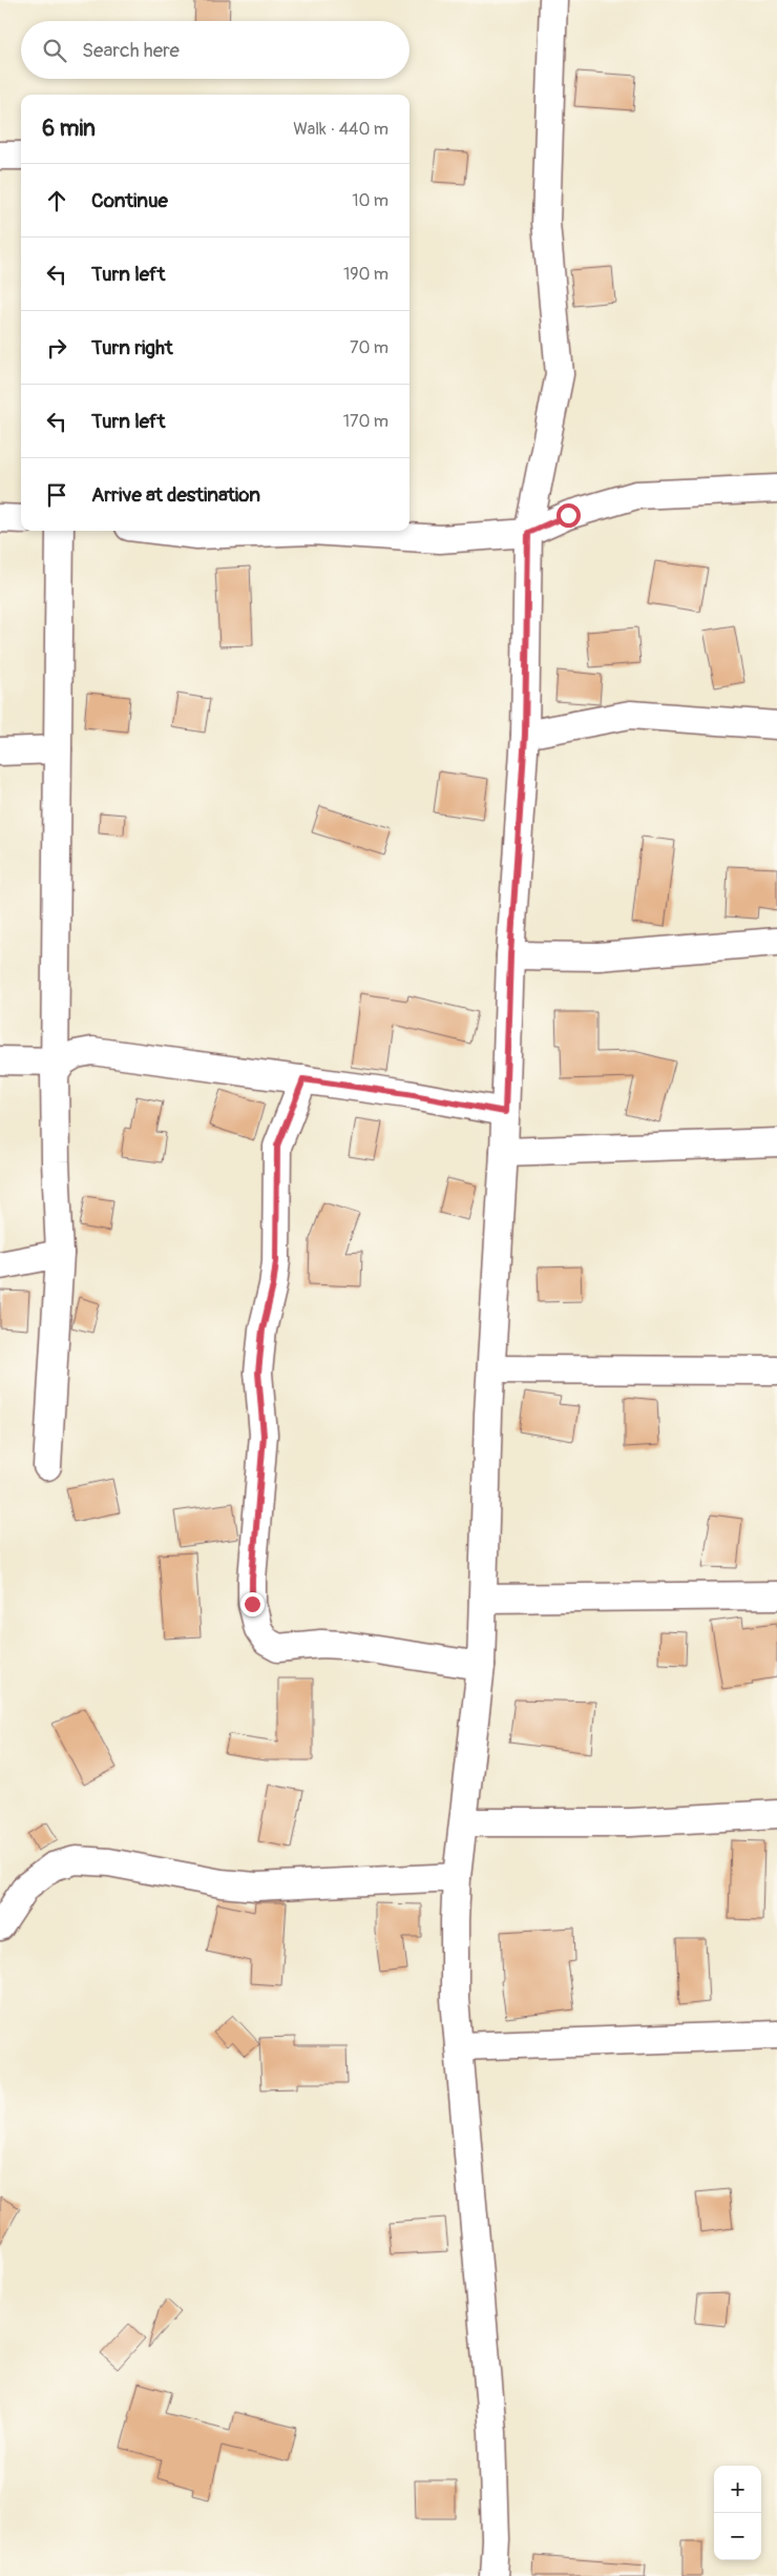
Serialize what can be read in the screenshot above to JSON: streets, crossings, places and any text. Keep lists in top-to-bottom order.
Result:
{
  "page": {
    "search": "Search here",
    "heading": ["6 min", "Walk · 440 m"],
    "list": [
      ["Continue", "10 m"],
      ["Turn left", "190 m"],
      ["Turn right", "70 m"],
      ["Turn left", "170 m"],
      "Arrive at destination"
    ],
    "map_buttons": ["+", "−"]
  }
}
